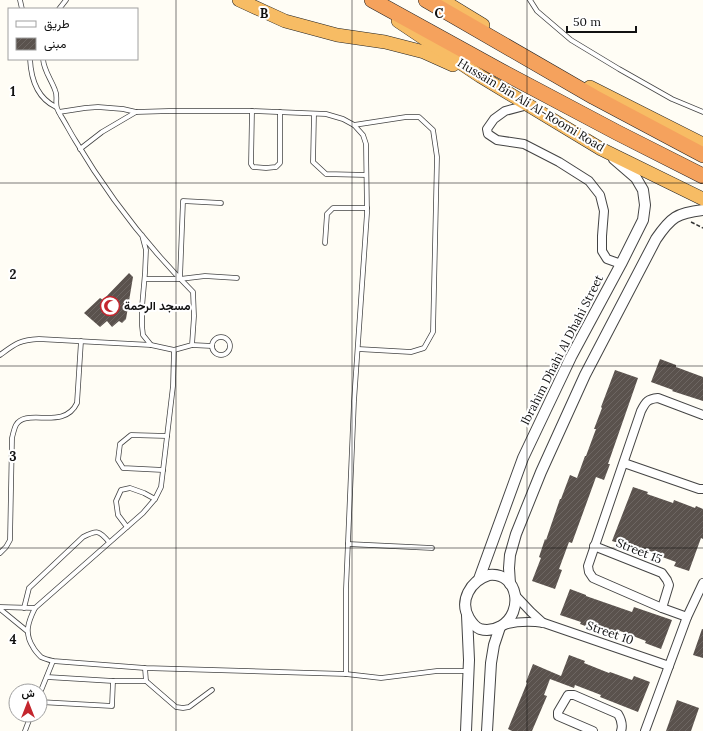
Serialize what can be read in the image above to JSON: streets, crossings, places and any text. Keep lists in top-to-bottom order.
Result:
{
  "streets": {
    "highway": ["Hussain Bin Ali Al-Roomi Road"],
    "street": ["Ibrahim Dhahi Al Dhahi Street", "Street 15", "Street 10"]
  },
  "crossings": [
    ["Hussain Bin Ali Al-Roomi Road", "Ibrahim Dhahi Al Dhahi Street"],
    ["Ibrahim Dhahi Al Dhahi Street", "Street 10"]
  ],
  "places": {
    "mosque": ["مسجد الرحمة"]
  },
  "legend": ["طريق", "مبنى"],
  "scale_bar": "50 m",
  "north": "top",
  "grid": {
    "columns": ["B", "C"],
    "rows": [
      "1",
      "2",
      "3",
      "4"
    ]
  }
}
